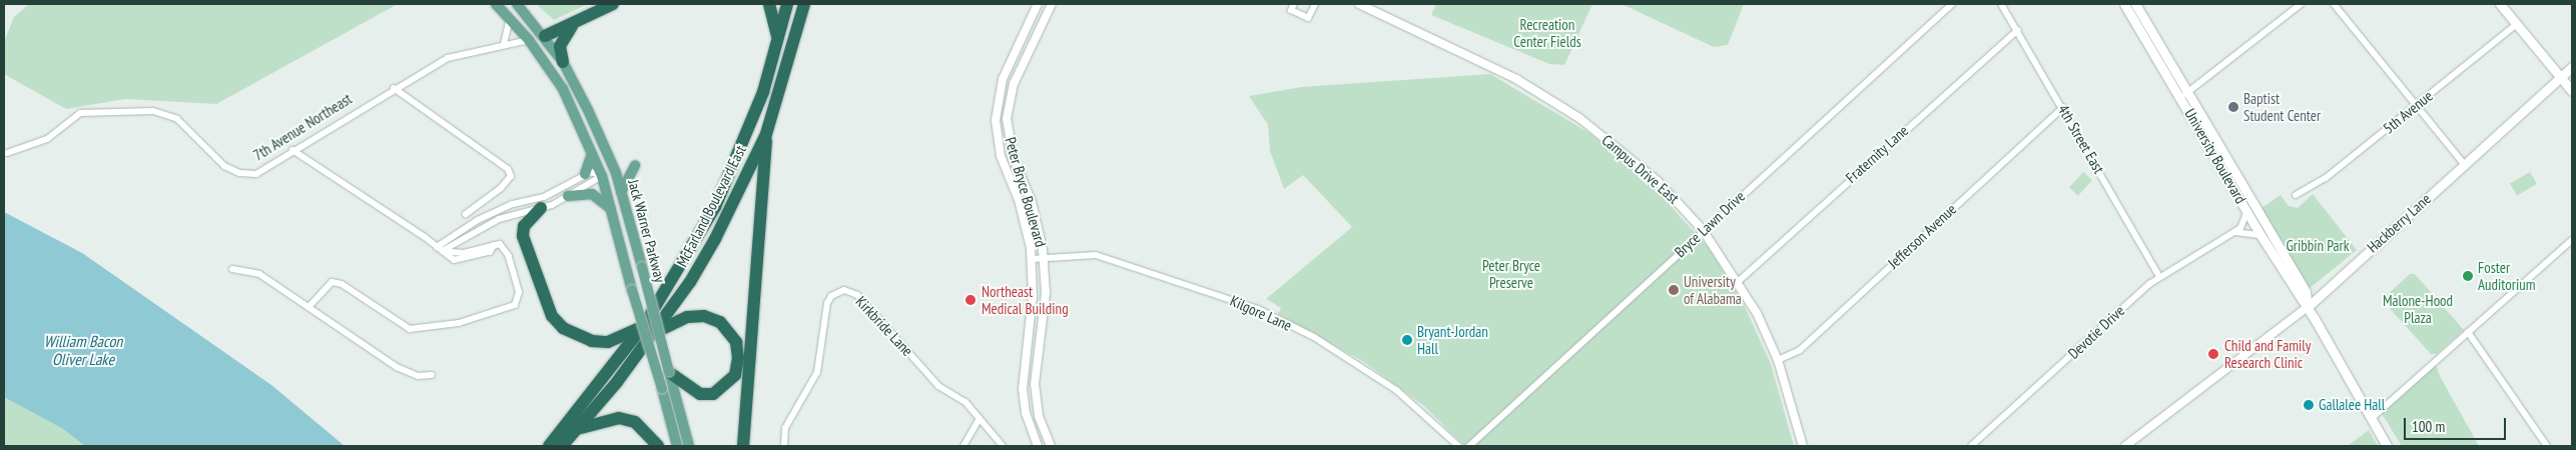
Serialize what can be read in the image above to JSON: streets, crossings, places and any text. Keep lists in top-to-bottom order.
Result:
{
  "streets": {
    "highway": ["McFarland Boulevard East"],
    "main road": [
      "7th Avenue Northeast",
      "University Boulevard",
      "Hackberry Lane",
      "Jack Warner Parkway"
    ],
    "street": [
      "5th Avenue",
      "4th Street East",
      "Fraternity Lane",
      "Campus Drive East",
      "Peter Bryce Boulevard",
      "Bryce Lawn Drive",
      "Jefferson Avenue",
      "Kilgore Lane",
      "Kirkbride Lane",
      "Devotie Drive"
    ]
  },
  "crossings": [
    ["7th Avenue Northeast", "Jack Warner Parkway"],
    ["4th Street East", "Fraternity Lane"],
    ["4th Street East", "Jefferson Avenue"],
    ["4th Street East", "Devotie Drive"],
    ["Fraternity Lane", "Campus Drive East"],
    ["University Boulevard", "Hackberry Lane"],
    ["University Boulevard", "Devotie Drive"],
    ["Campus Drive East", "Bryce Lawn Drive"],
    ["Campus Drive East", "Jefferson Avenue"],
    ["Peter Bryce Boulevard", "Kilgore Lane"]
  ],
  "water": ["William Bacon Oliver Lake"],
  "parks": [
    "Recreation Center Fields",
    "Gribbin Park",
    "Peter Bryce Preserve",
    "Malone-Hood Plaza"
  ],
  "places": [
    "Baptist Student Center",
    "Foster Auditorium",
    "University of Alabama",
    "Northeast Medical Building",
    "Bryant-Jordan Hall",
    "Child and Family Research Clinic",
    "Gallalee Hall"
  ],
  "scale_bar": "100 m"
}
